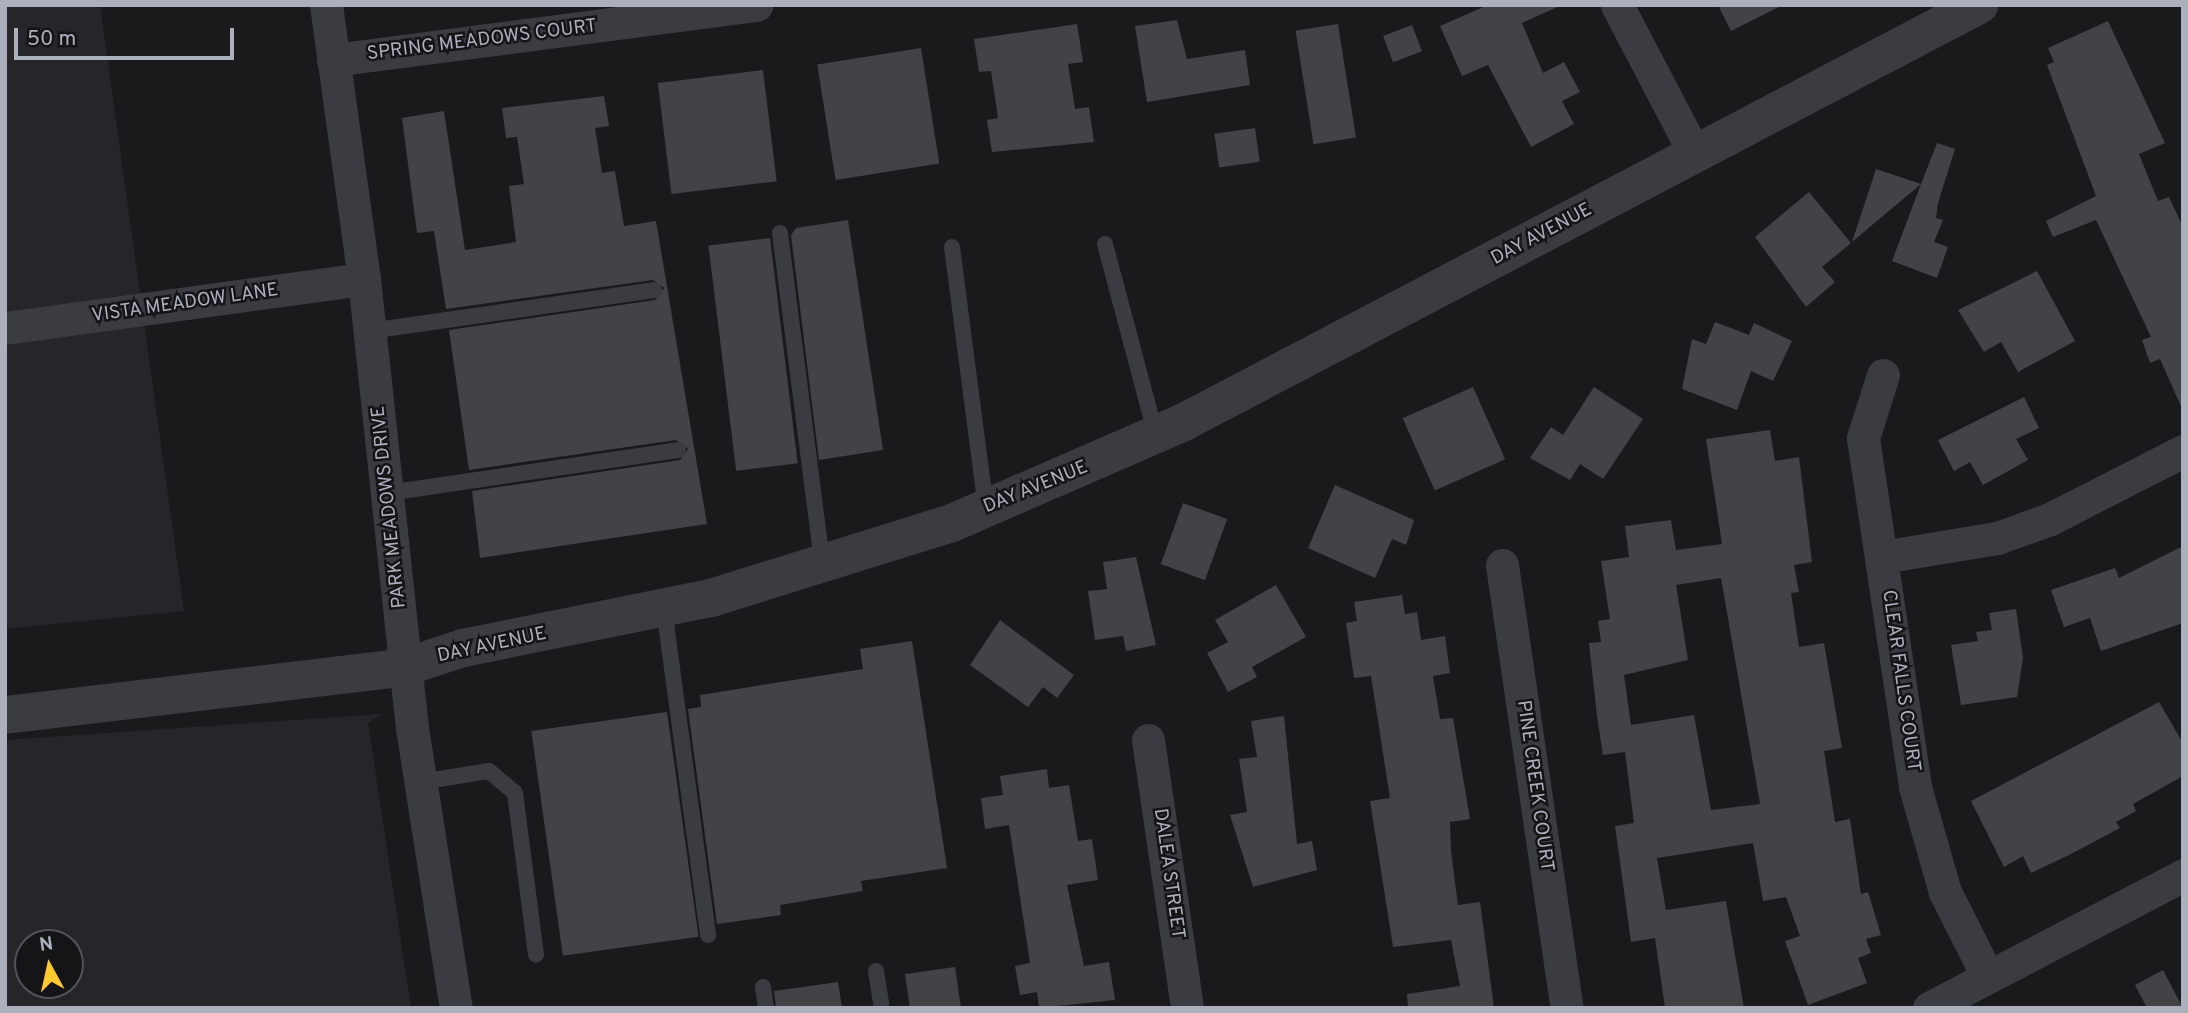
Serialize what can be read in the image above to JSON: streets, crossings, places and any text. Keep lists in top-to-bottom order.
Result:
{
  "streets": {
    "street": [
      "SPRING MEADOWS COURT",
      "DAY AVENUE",
      "VISTA MEADOW LANE",
      "PARK MEADOWS DRIVE",
      "CLEAR FALLS COURT",
      "PINE CREEK COURT",
      "DALEA STREET"
    ]
  },
  "crossings": [
    ["SPRING MEADOWS COURT", "PARK MEADOWS DRIVE"],
    ["DAY AVENUE", "PARK MEADOWS DRIVE"],
    ["VISTA MEADOW LANE", "PARK MEADOWS DRIVE"]
  ],
  "scale_bar": "50 m",
  "north": "top"
}
